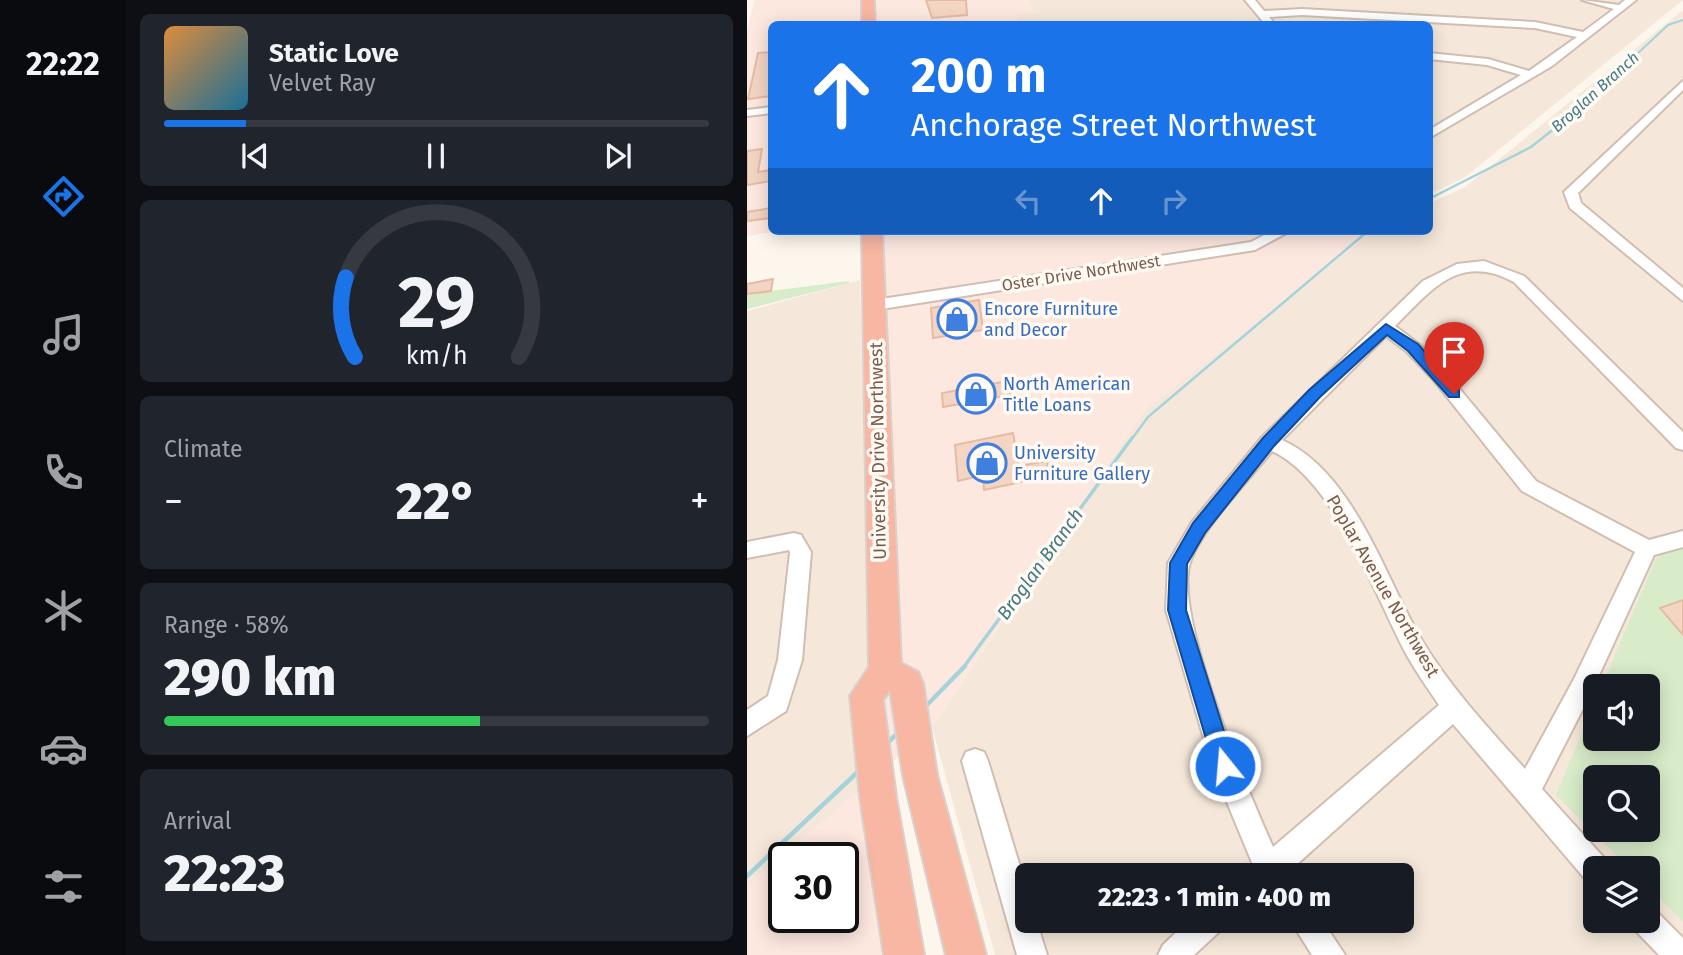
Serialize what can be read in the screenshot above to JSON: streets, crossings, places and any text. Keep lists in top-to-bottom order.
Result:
{
  "streets": {
    "highway": ["University Drive Northwest"],
    "street": ["Oster Drive Northwest", "Poplar Avenue Northwest"]
  },
  "crossings": [
    ["Oster Drive Northwest", "University Drive Northwest"]
  ],
  "water": ["Broglan Branch"],
  "places": {
    "shop": ["Encore Furniture and Decor", "North American Title Loans", "University Furniture Gallery"]
  },
  "page": {
    "tabs": "22:22",
    "turn": ["200 m", "Anchorage Street Northwest"],
    "song": ["Static Love", "Velvet Ray"],
    "tile": [
      "Climate",
      ["Range · 58%", "290 km"],
      ["Arrival", "22:23"]
    ],
    "heat": ["−", "22°", "+"],
    "limit": "30",
    "trip": "22:23 · 1 min · 400 m",
    "gauge": ["29", "km/h"]
  }
}
